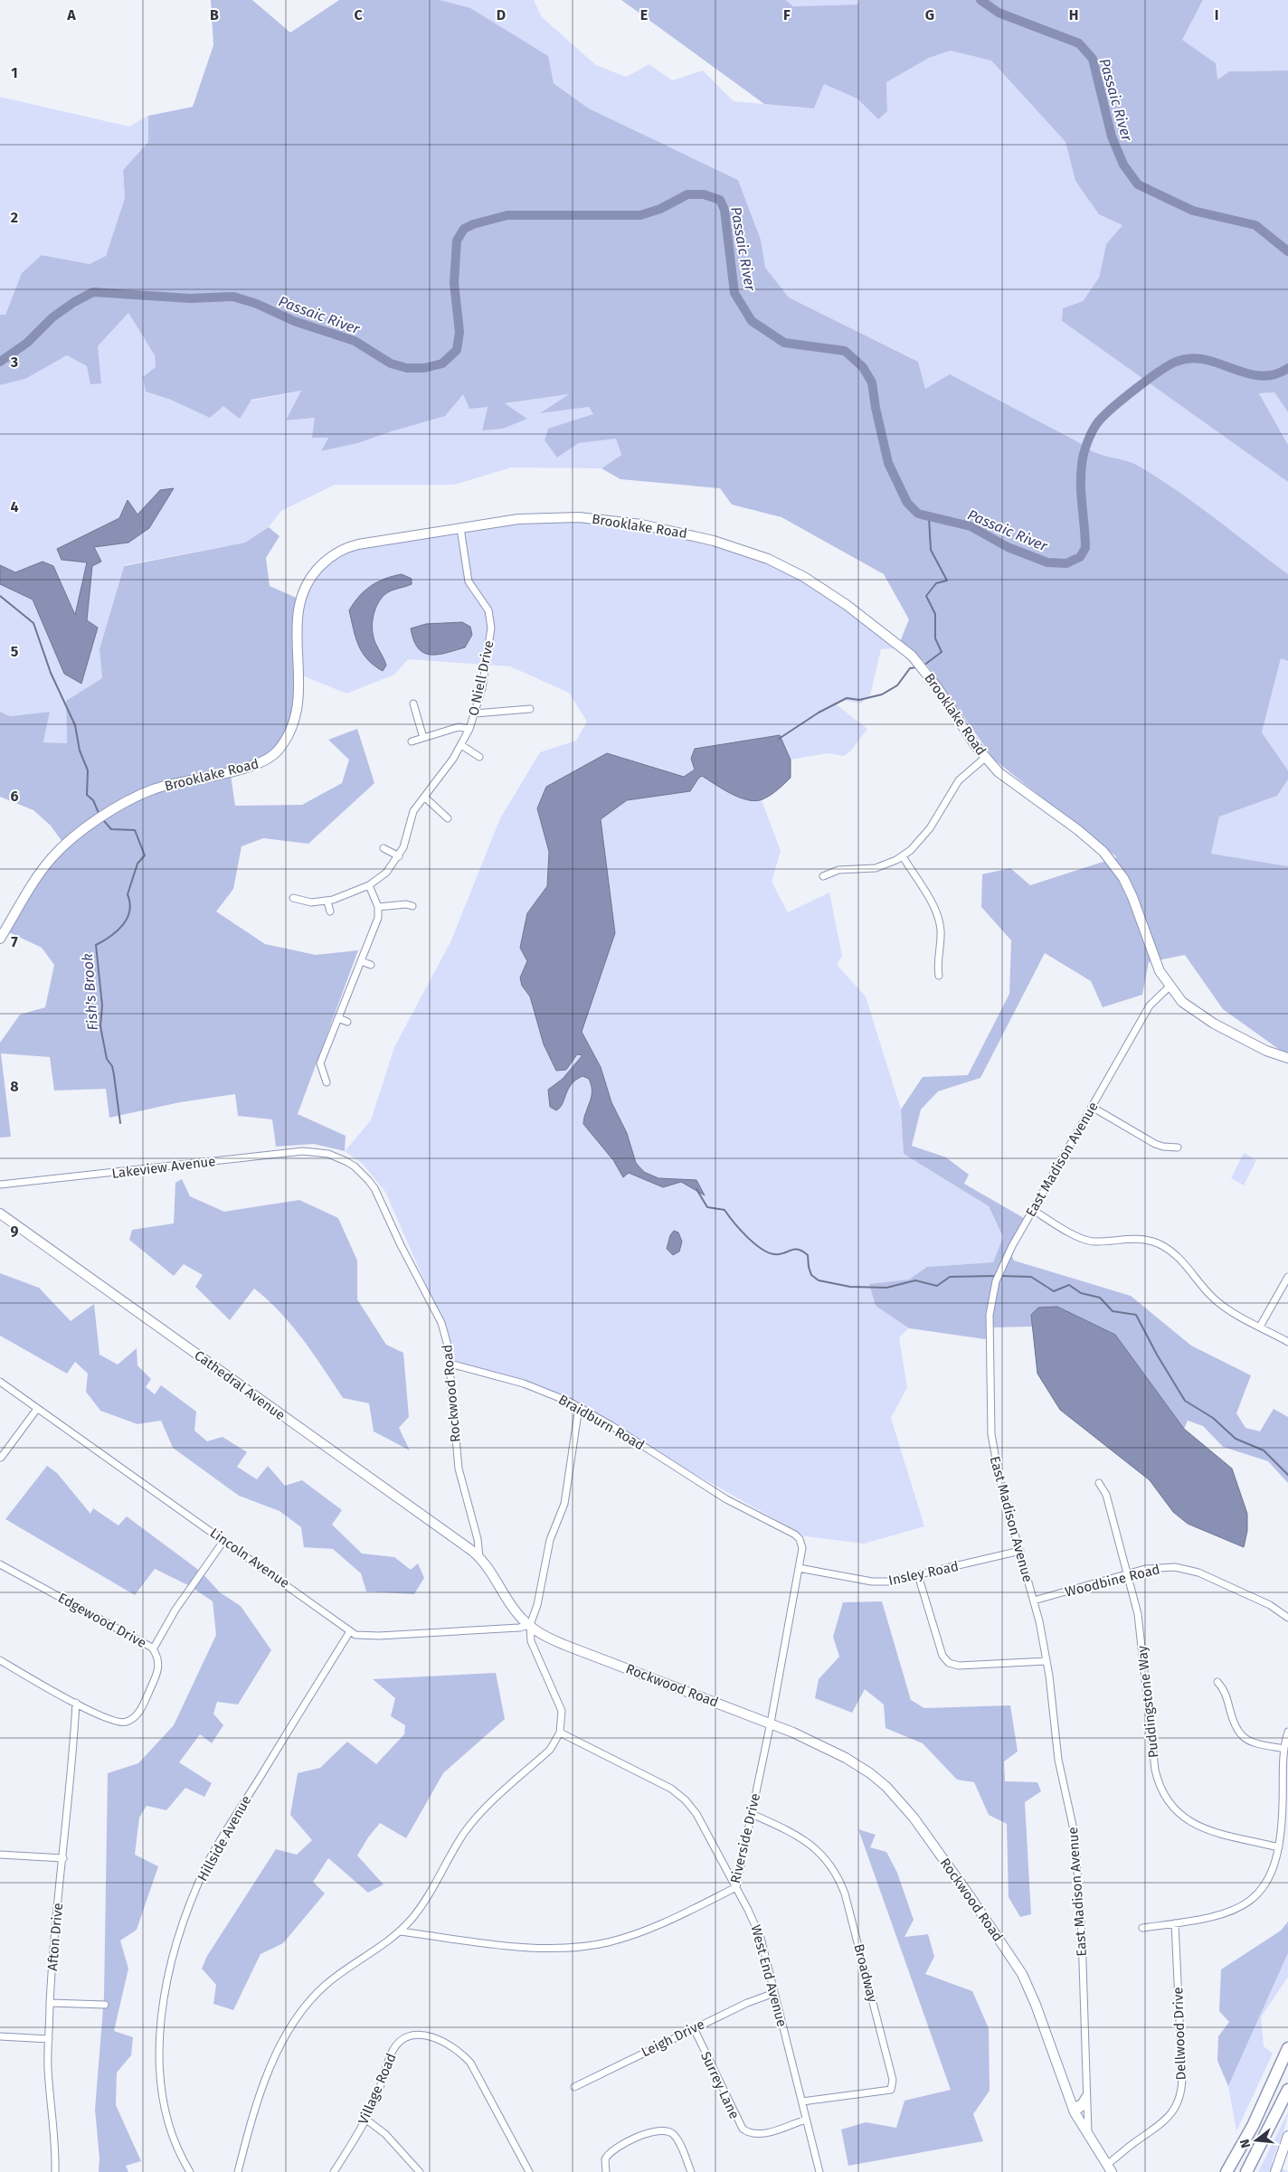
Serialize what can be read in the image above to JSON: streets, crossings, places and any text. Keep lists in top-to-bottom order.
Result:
{
  "streets": {
    "street": [
      "Brooklake Road",
      "O Niell Drive",
      "East Madison Avenue",
      "Lakeview Avenue",
      "Cathedral Avenue",
      "Rockwood Road",
      "Braidburn Road",
      "Lincoln Avenue",
      "Insley Road",
      "Woodbine Road",
      "Edgewood Drive",
      "Puddingstone Way",
      "Hillside Avenue",
      "Riverside Drive",
      "Afton Drive",
      "Broadway",
      "West End Avenue",
      "Dellwood Drive",
      "Leigh Drive",
      "Surrey Lane",
      "Village Road"
    ]
  },
  "crossings": [
    ["Brooklake Road", "O Niell Drive"],
    ["Brooklake Road", "East Madison Avenue"],
    ["East Madison Avenue", "Rockwood Road"],
    ["East Madison Avenue", "Insley Road"],
    ["East Madison Avenue", "Woodbine Road"],
    ["Lakeview Avenue", "Rockwood Road"],
    ["Cathedral Avenue", "Rockwood Road"],
    ["Rockwood Road", "Braidburn Road"],
    ["Rockwood Road", "Lincoln Avenue"],
    ["Rockwood Road", "Riverside Drive"],
    ["Rockwood Road", "Dellwood Drive"],
    ["Braidburn Road", "Riverside Drive"],
    ["Lincoln Avenue", "Hillside Avenue"],
    ["Insley Road", "Riverside Drive"],
    ["Woodbine Road", "Puddingstone Way"],
    ["Edgewood Drive", "Afton Drive"],
    ["Riverside Drive", "Broadway"],
    ["Riverside Drive", "West End Avenue"],
    ["Broadway", "West End Avenue"],
    ["West End Avenue", "Leigh Drive"],
    ["West End Avenue", "Surrey Lane"],
    ["Leigh Drive", "Surrey Lane"]
  ],
  "water": ["Passaic River", "Fish's Brook"],
  "north": "left",
  "grid": {
    "columns": [
      "A",
      "B",
      "C",
      "D",
      "E",
      "F",
      "G",
      "H",
      "I"
    ],
    "rows": [
      "1",
      "2",
      "3",
      "4",
      "5",
      "6",
      "7",
      "8",
      "9"
    ]
  }
}
